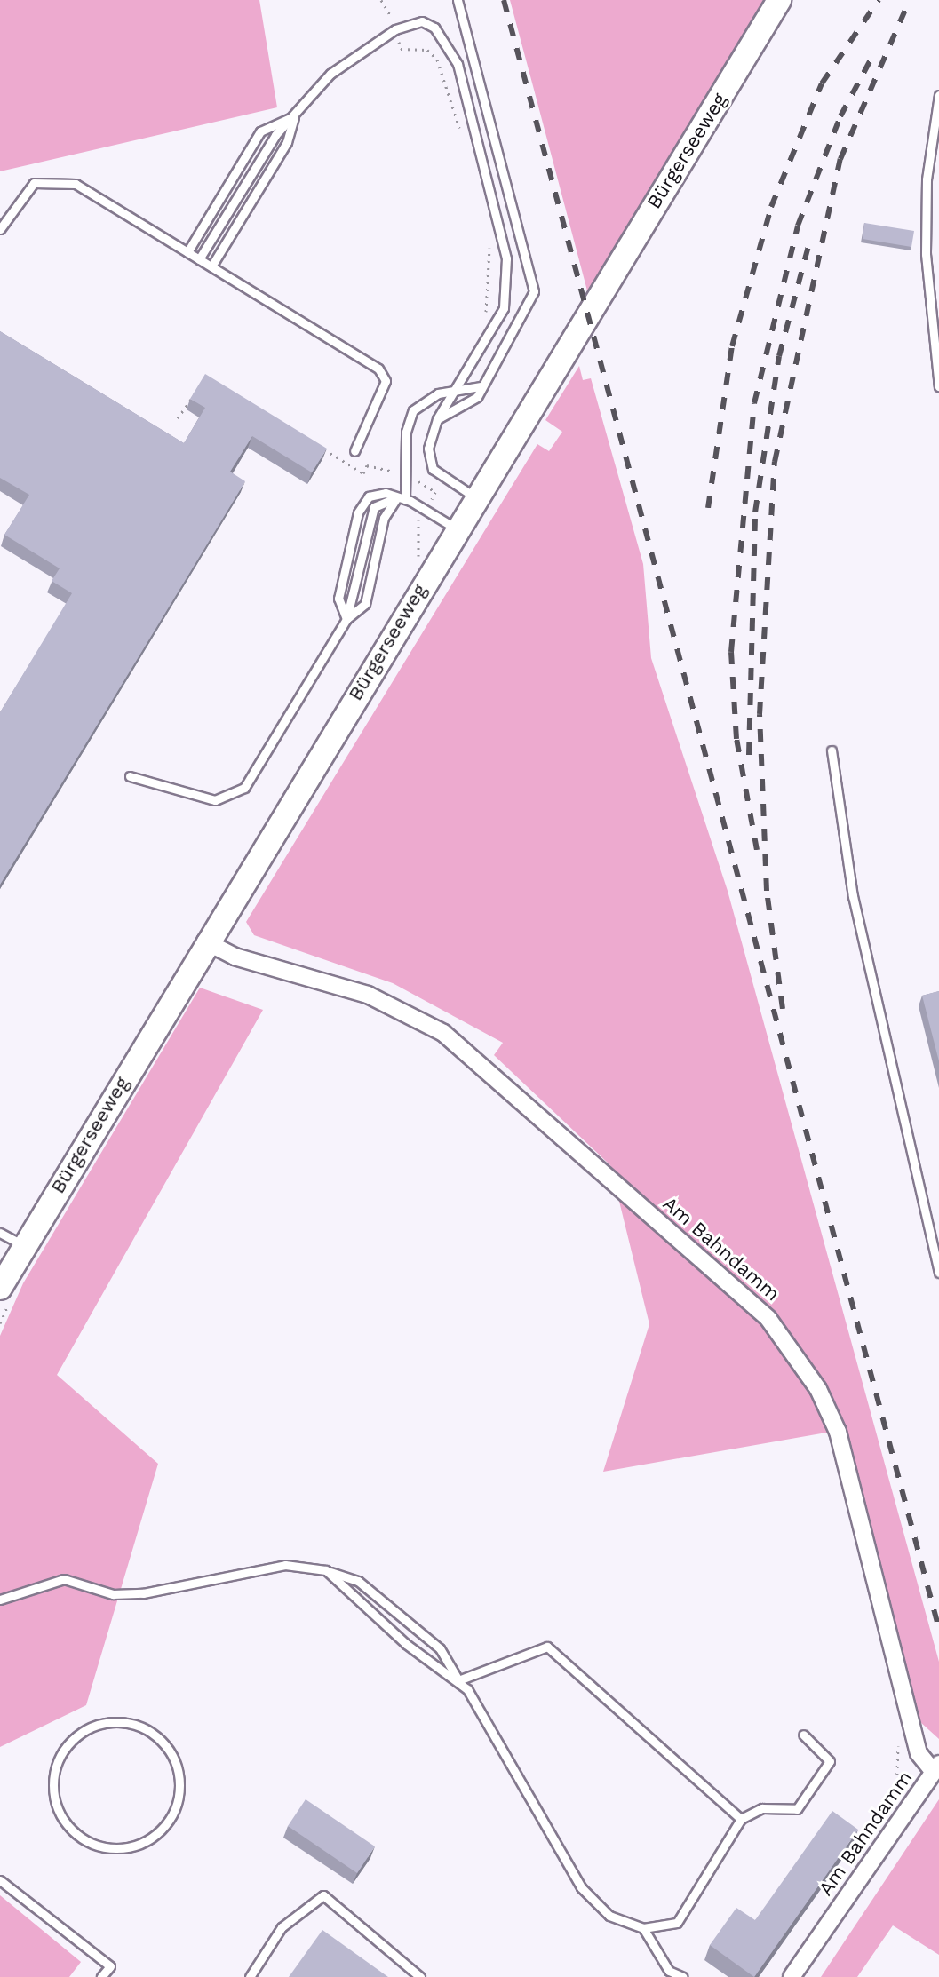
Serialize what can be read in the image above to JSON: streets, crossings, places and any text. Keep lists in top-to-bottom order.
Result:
{
  "streets": {
    "street": ["Bürgerseeweg", "Am Bahndamm"]
  },
  "crossings": [
    ["Bürgerseeweg", "Am Bahndamm"]
  ]
}
